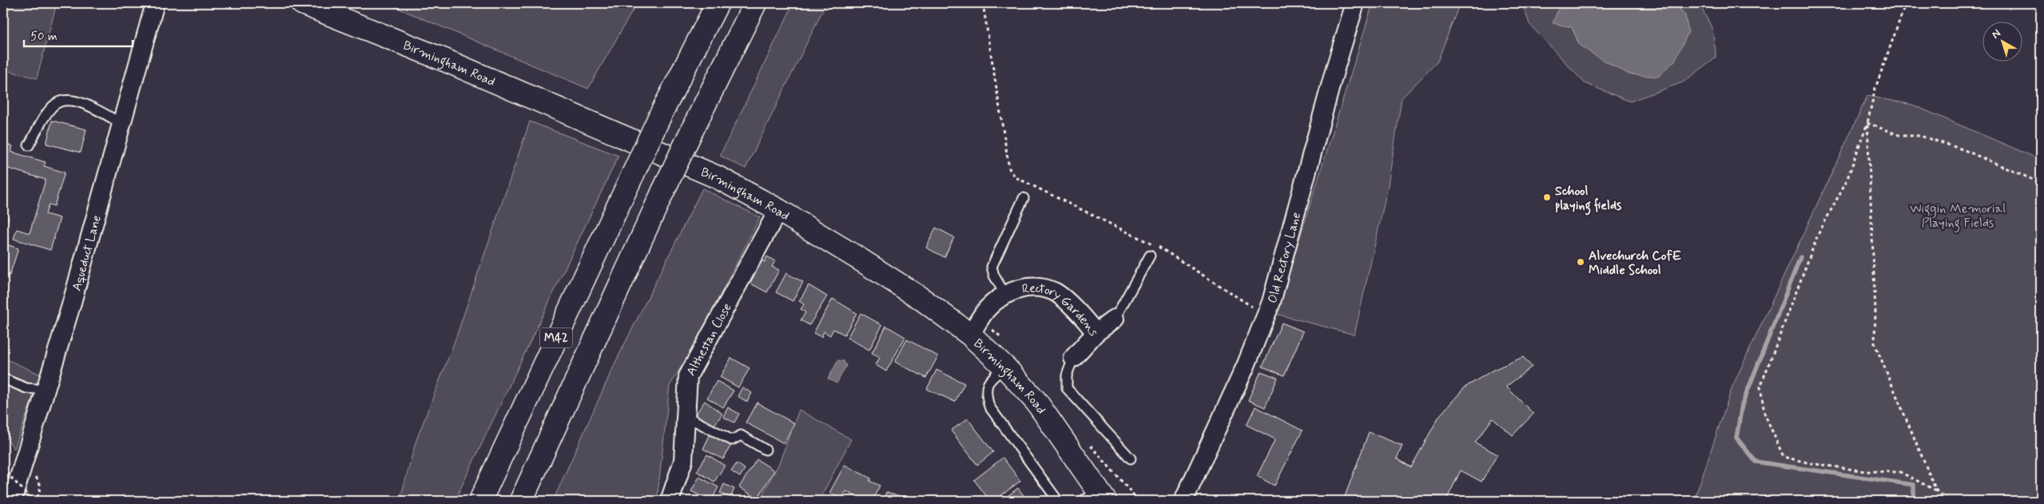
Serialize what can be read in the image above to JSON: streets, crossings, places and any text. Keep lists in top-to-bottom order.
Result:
{
  "streets": {
    "main road": ["Birmingham Road", "M42"],
    "street": [
      "Aqueduct Lane",
      "Old Rectory Lane",
      "Rectory Gardens",
      "Althestan Close"
    ]
  },
  "crossings": [
    ["Birmingham Road", "Rectory Gardens"],
    ["Birmingham Road", "Althestan Close"]
  ],
  "parks": ["Wiggin Memorial Playing Fields"],
  "places": ["School playing fields", "Alvechurch CofE Middle School"],
  "scale_bar": "50 m",
  "north": "top left"
}
